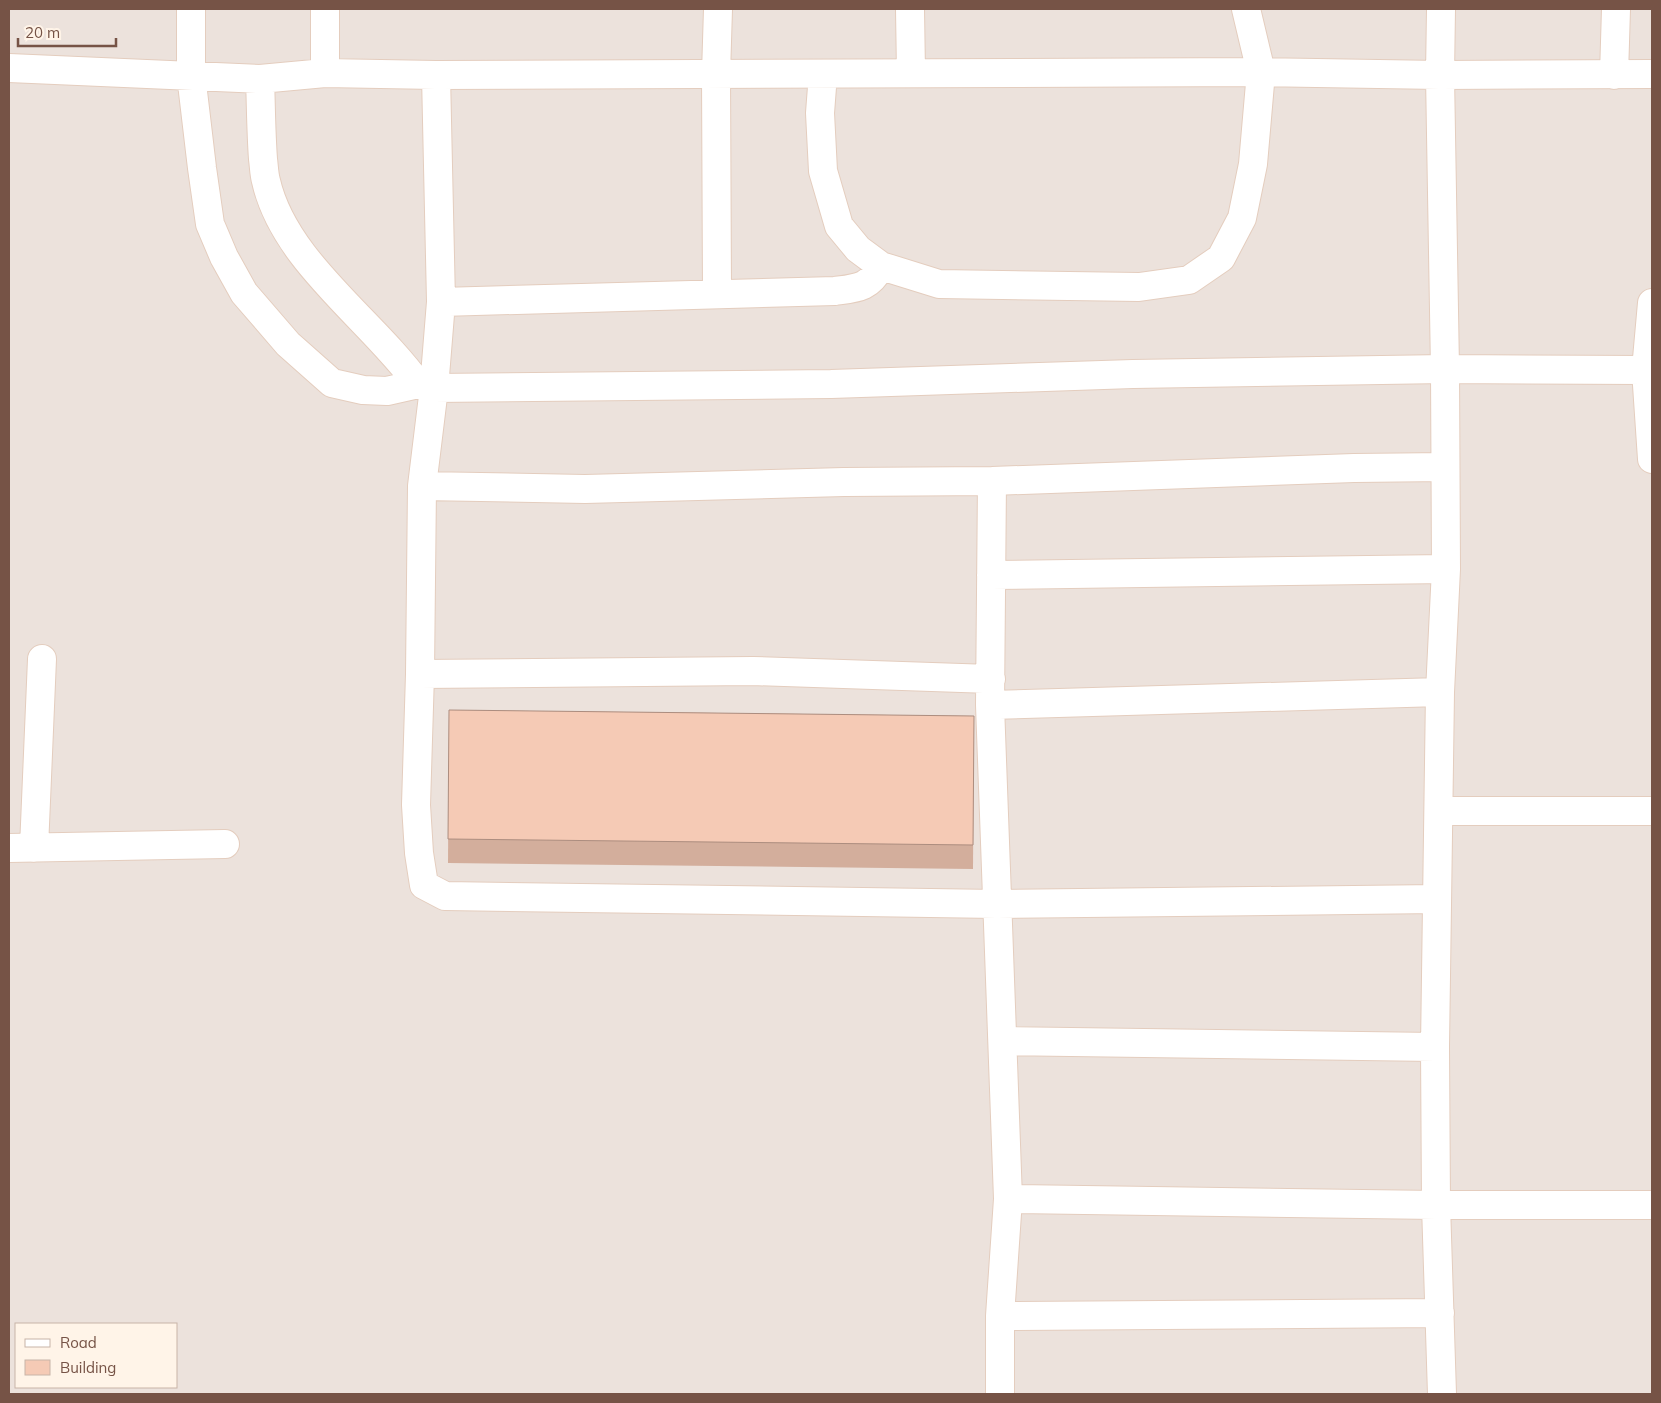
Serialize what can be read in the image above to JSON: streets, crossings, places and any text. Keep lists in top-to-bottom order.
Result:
{
  "legend": ["Road", "Building"],
  "scale_bar": "20 m"
}
